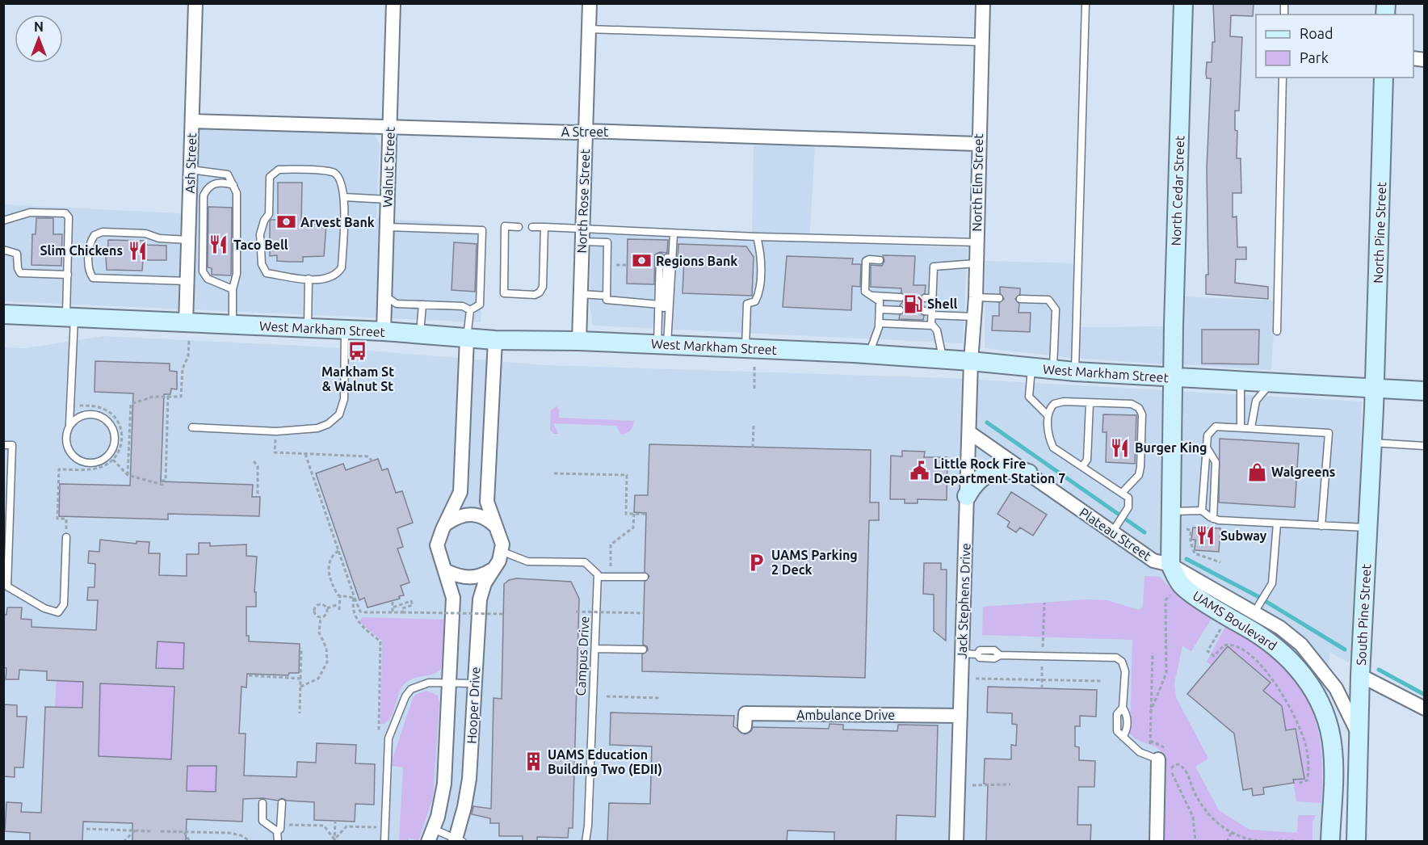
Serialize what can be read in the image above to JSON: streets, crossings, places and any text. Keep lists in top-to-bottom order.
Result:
{
  "streets": {
    "main road": [
      "North Cedar Street",
      "North Pine Street",
      "West Markham Street",
      "South Pine Street",
      "UAMS Boulevard"
    ],
    "street": [
      "A Street",
      "Ash Street",
      "Walnut Street",
      "North Elm Street",
      "North Rose Street",
      "Plateau Street",
      "Jack Stephens Drive",
      "Hooper Drive",
      "Ambulance Drive"
    ],
    "lane": ["Campus Drive"]
  },
  "crossings": [
    ["A Street", "Ash Street"],
    ["A Street", "Walnut Street"],
    ["A Street", "North Elm Street"],
    ["A Street", "North Rose Street"],
    ["Ash Street", "West Markham Street"],
    ["Walnut Street", "West Markham Street"],
    ["North Elm Street", "West Markham Street"],
    ["North Elm Street", "Jack Stephens Drive"],
    ["North Cedar Street", "West Markham Street"],
    ["North Cedar Street", "Plateau Street"],
    ["North Cedar Street", "UAMS Boulevard"],
    ["North Rose Street", "West Markham Street"],
    ["North Pine Street", "West Markham Street"],
    ["North Pine Street", "South Pine Street"],
    ["West Markham Street", "Jack Stephens Drive"],
    ["West Markham Street", "South Pine Street"],
    ["West Markham Street", "Hooper Drive"],
    ["Plateau Street", "Jack Stephens Drive"],
    ["Plateau Street", "South Pine Street"],
    ["Plateau Street", "UAMS Boulevard"],
    ["Jack Stephens Drive", "Ambulance Drive"]
  ],
  "places": {
    "bank": ["Arvest Bank", "Regions Bank"],
    "restaurant": [
      "Taco Bell",
      "Slim Chickens",
      "Burger King",
      "Subway"
    ],
    "fuel station": ["Shell"],
    "bus stop": ["Markham St & Walnut St"],
    "public building": ["Little Rock Fire Department Station 7"],
    "shop": ["Walgreens"],
    "parking": ["UAMS Parking 2 Deck"],
    "building": ["UAMS Education Building Two (EDII)"]
  },
  "legend": ["Road", "Park"],
  "north": "top"
}
